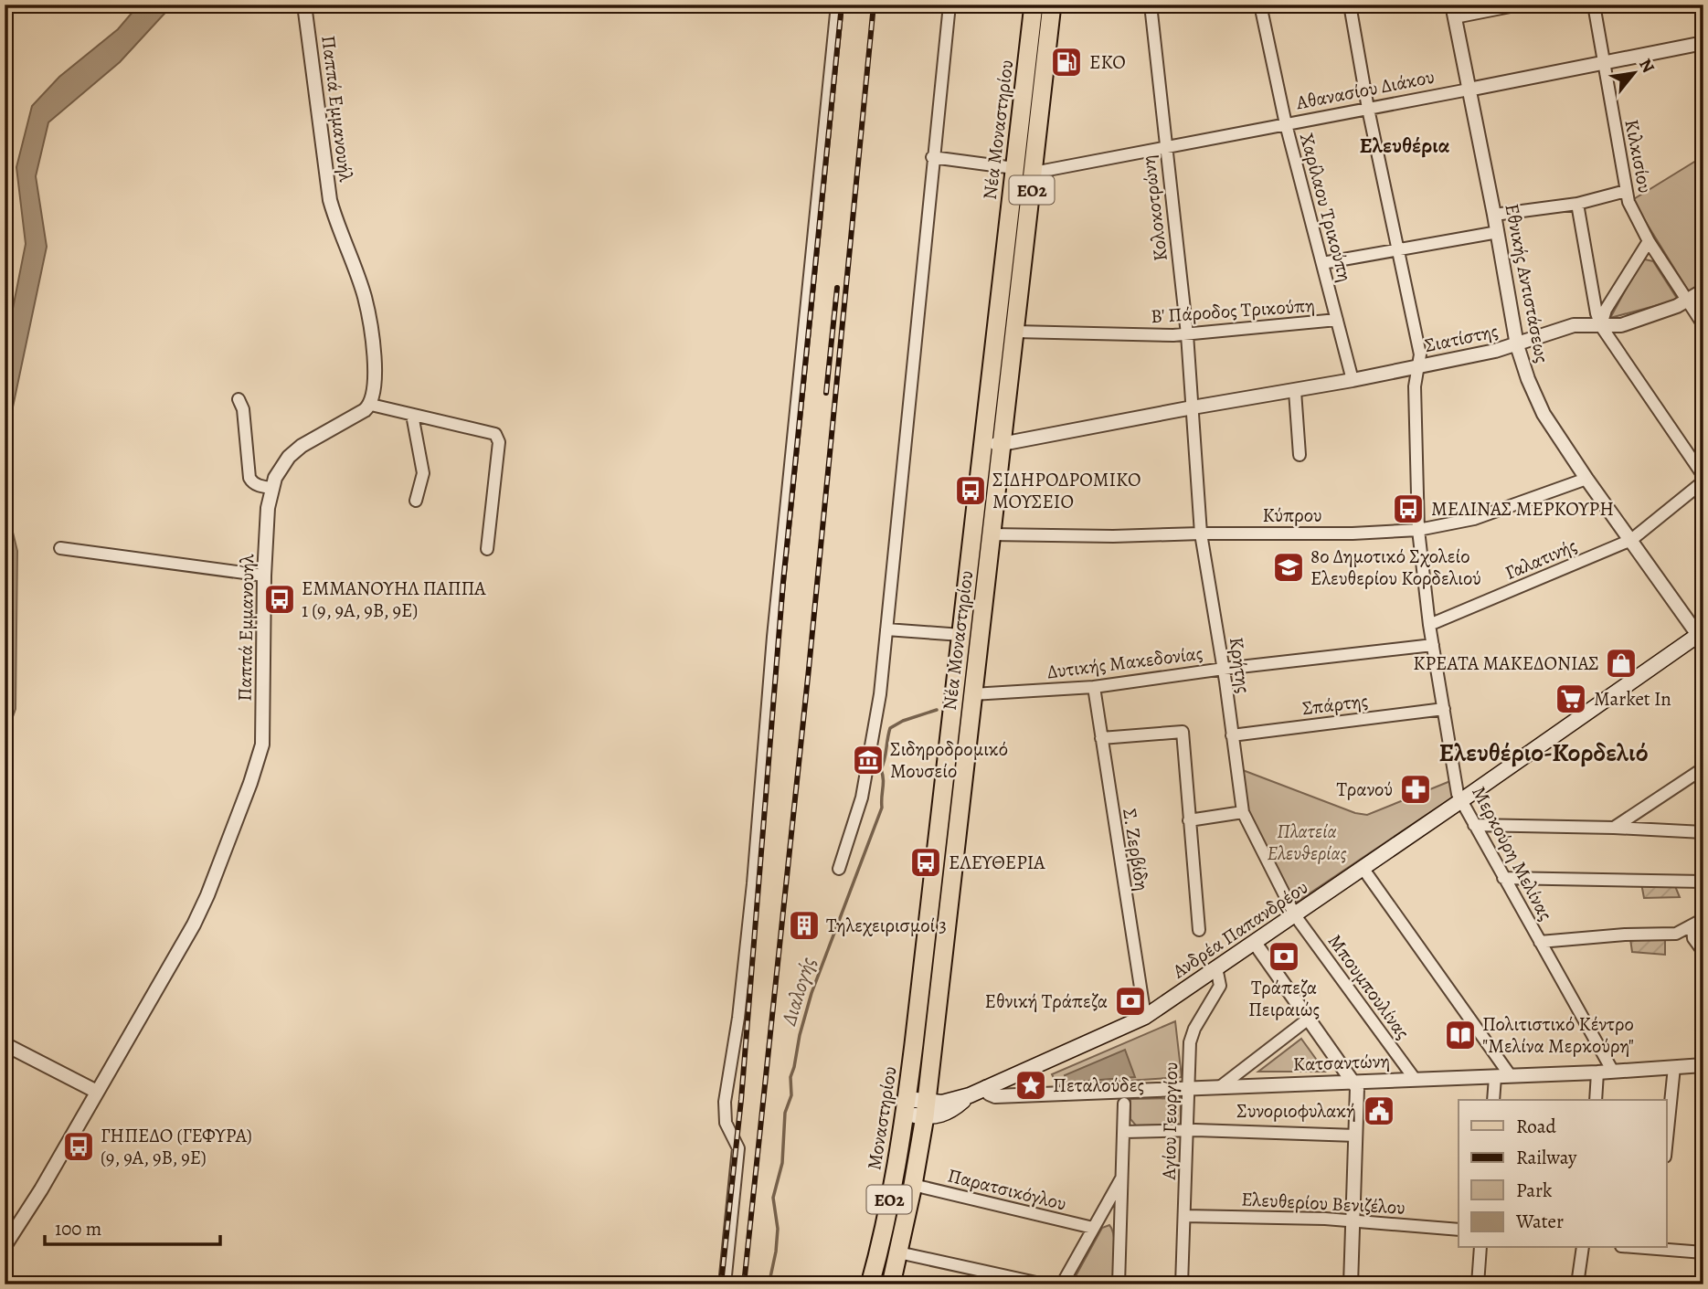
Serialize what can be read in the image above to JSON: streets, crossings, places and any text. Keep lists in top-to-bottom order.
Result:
{
  "streets": {
    "main road": [
      "Νέα Μοναστηρίου",
      "ΕΟ2",
      "Ανδρέα Παπανδρέου",
      "Μοναστηρίου"
    ],
    "street": [
      "Αθανασίου Διάκου",
      "Παππά Εμμανουήλ",
      "Κιλκισίου",
      "Χαρίλαου Τρικούπη",
      "Κολοκοτρώνη",
      "Εθνικής Αντιστάσεως",
      "Β' Πάροδος Τρικούπη",
      "Σιατίστης",
      "Κύπρου",
      "Γαλατινής",
      "Δυτικής Μακεδονίας",
      "Κρήτης",
      "Σπάρτης",
      "Σ. Ζερβίδη",
      "Μερκούρη Μελίνας",
      "Μπουμπουλίνας",
      "Κατσαντώνη",
      "Αγίου Γεωργίου",
      "Παρατσικόγλου",
      "Ελευθερίου Βενιζέλου"
    ]
  },
  "crossings": [
    ["Αθανασίου Διάκου", "Νέα Μοναστηρίου"],
    ["Αθανασίου Διάκου", "Κιλκισίου"],
    ["Αθανασίου Διάκου", "Χαρίλαου Τρικούπη"],
    ["Αθανασίου Διάκου", "Κολοκοτρώνη"],
    ["Αθανασίου Διάκου", "Εθνικής Αντιστάσεως"],
    ["Αθανασίου Διάκου", "Μερκούρη Μελίνας"],
    ["Νέα Μοναστηρίου", "ΕΟ2"],
    ["Νέα Μοναστηρίου", "Β' Πάροδος Τρικούπη"],
    ["Νέα Μοναστηρίου", "Σιατίστης"],
    ["Νέα Μοναστηρίου", "Κύπρου"],
    ["Νέα Μοναστηρίου", "Δυτικής Μακεδονίας"],
    ["Νέα Μοναστηρίου", "Ανδρέα Παπανδρέου"],
    ["Νέα Μοναστηρίου", "Μοναστηρίου"],
    ["Κιλκισίου", "Σιατίστης"],
    ["ΕΟ2", "Ανδρέα Παπανδρέου"],
    ["ΕΟ2", "Παρατσικόγλου"],
    ["Χαρίλαου Τρικούπη", "Β' Πάροδος Τρικούπη"],
    ["Χαρίλαου Τρικούπη", "Σιατίστης"],
    ["Κολοκοτρώνη", "Β' Πάροδος Τρικούπη"],
    ["Κολοκοτρώνη", "Σιατίστης"],
    ["Κολοκοτρώνη", "Κρήτης"],
    ["Εθνικής Αντιστάσεως", "Σιατίστης"],
    ["Εθνικής Αντιστάσεως", "Κύπρου"],
    ["Εθνικής Αντιστάσεως", "Γαλατινής"],
    ["Εθνικής Αντιστάσεως", "Ανδρέα Παπανδρέου"],
    ["Σιατίστης", "Κρήτης"],
    ["Σιατίστης", "Μερκούρη Μελίνας"],
    ["Κύπρου", "Κρήτης"],
    ["Κύπρου", "Μερκούρη Μελίνας"],
    ["Γαλατινής", "Μερκούρη Μελίνας"],
    ["Δυτικής Μακεδονίας", "Κρήτης"],
    ["Δυτικής Μακεδονίας", "Σ. Ζερβίδη"],
    ["Δυτικής Μακεδονίας", "Μερκούρη Μελίνας"],
    ["Κρήτης", "Σπάρτης"],
    ["Κρήτης", "Ανδρέα Παπανδρέου"],
    ["Κρήτης", "Μπουμπουλίνας"],
    ["Σπάρτης", "Μερκούρη Μελίνας"],
    ["Σ. Ζερβίδη", "Ανδρέα Παπανδρέου"],
    ["Μερκούρη Μελίνας", "Ανδρέα Παπανδρέου"],
    ["Μερκούρη Μελίνας", "Κατσαντώνη"],
    ["Ανδρέα Παπανδρέου", "Μπουμπουλίνας"],
    ["Ανδρέα Παπανδρέου", "Κατσαντώνη"],
    ["Ανδρέα Παπανδρέου", "Μοναστηρίου"],
    ["Ανδρέα Παπανδρέου", "Αγίου Γεωργίου"],
    ["Μπουμπουλίνας", "Κατσαντώνη"],
    ["Κατσαντώνη", "Αγίου Γεωργίου"],
    ["Αγίου Γεωργίου", "Ελευθερίου Βενιζέλου"]
  ],
  "districts": ["Ελευθέρια", "Ελευθέριο-Κορδελιό"],
  "water": ["Διαλογής"],
  "parks": ["Πλατεία Ελευθερίας"],
  "places": {
    "fuel station": ["EKO"],
    "bus stop": [
      "ΣΙΔΗΡΟΔΡΟΜΙΚΟ ΜΟΥΣΕΙΟ",
      "ΜΕΛΙΝΑΣ ΜΕΡΚΟΥΡΗ",
      "ΕΜΜΑΝΟΥΗΛ ΠΑΠΠΑ 1 (9, 9Α, 9Β, 9Ε)",
      "ΕΛΕΥΘΕΡΙΑ",
      "ΓΗΠΕΔΟ (ΓΕΦΥΡΑ) (9, 9Α, 9Β, 9Ε)"
    ],
    "school or university": ["8ο Δημοτικό Σχολείο Ελευθερίου Κορδελιού"],
    "shop": ["ΚΡΕΑΤΑ ΜΑΚΕΔΟΝΙΑΣ"],
    "supermarket": ["Market In"],
    "museum": ["Σιδηροδρομικό Μουσείο"],
    "pharmacy": ["Τρανού"],
    "building": ["Τηλεχειρισμοί 3"],
    "bank": ["Τράπεζα Πειραιώς", "Εθνική Τράπεζα"],
    "library": ["Πολιτιστικό Κέντρο \"Μελίνα Μερκούρη\""],
    "place": ["Πεταλούδες"],
    "public building": ["Συνοριοφυλακή"]
  },
  "legend": [
    "Road",
    "Railway",
    "Park",
    "Water"
  ],
  "scale_bar": "100 m",
  "north": "top right"
}
